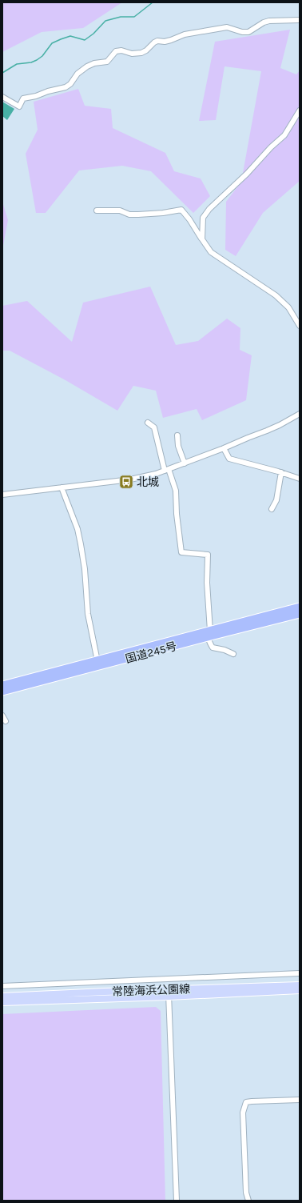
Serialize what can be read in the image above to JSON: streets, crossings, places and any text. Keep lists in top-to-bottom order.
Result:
{
  "streets": {
    "highway": ["国道245号"],
    "main road": ["常陸海浜公園線"]
  },
  "places": {
    "bus stop": ["北城"]
  }
}
